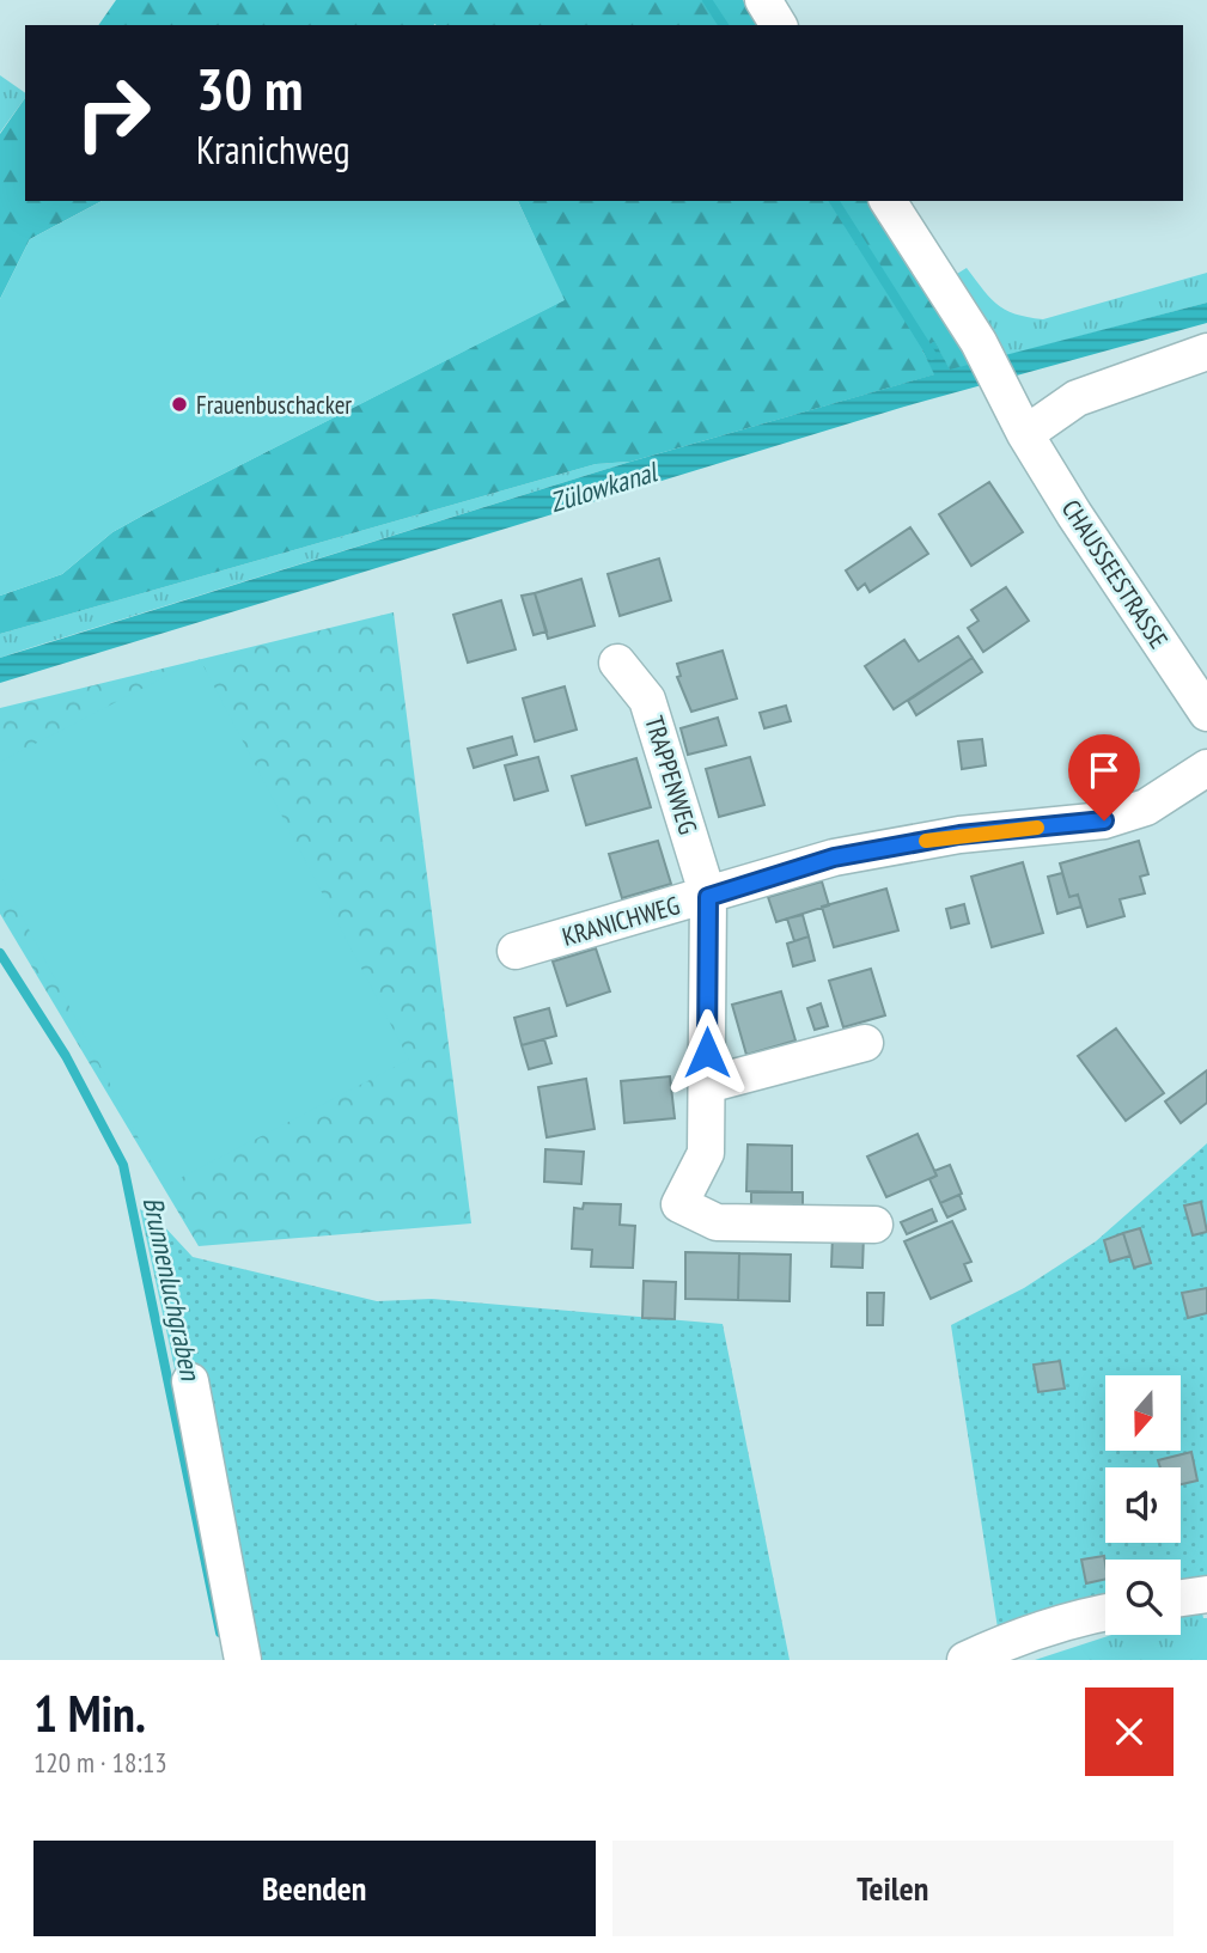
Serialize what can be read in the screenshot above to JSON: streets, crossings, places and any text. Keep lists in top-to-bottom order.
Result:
{
  "streets": {
    "street": ["CHAUSSEESTRASSE", "TRAPPENWEG", "KRANICHWEG"]
  },
  "crossings": [
    ["TRAPPENWEG", "KRANICHWEG"]
  ],
  "water": ["Zülowkanal", "Brunnenluchgraben"],
  "places": ["Frauenbuschacker"],
  "north": "bottom",
  "page": {
    "turn": ["30 m", "Kranichweg"],
    "heading": ["1 Min.", "120 m · 18:13"],
    "buttons": ["Beenden", "Teilen"]
  }
}
